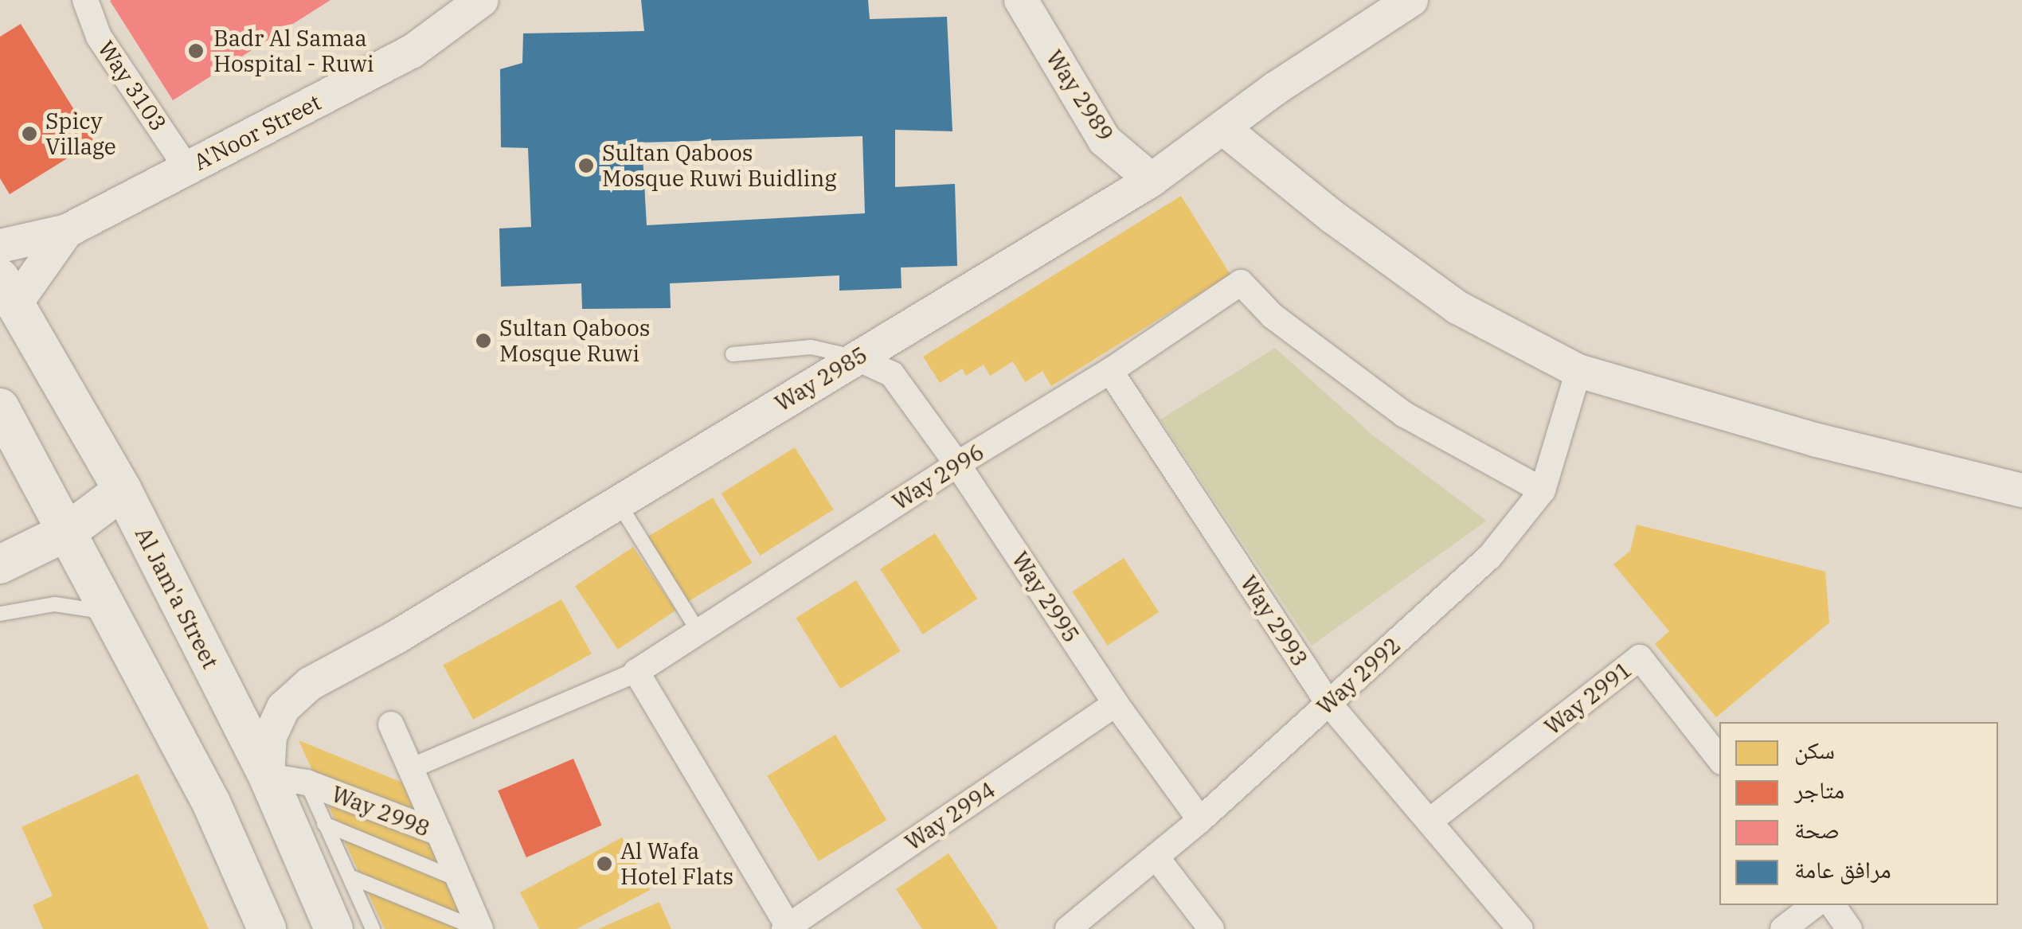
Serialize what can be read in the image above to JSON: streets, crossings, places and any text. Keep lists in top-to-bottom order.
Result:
{
  "streets": {
    "main road": ["Al Jam'a Street"],
    "street": [
      "Way 3103",
      "Way 2989",
      "A'Noor Street",
      "Way 2985",
      "Way 2996",
      "Way 2995",
      "Way 2993",
      "Way 2992",
      "Way 2991",
      "Way 2998",
      "Way 2994"
    ]
  },
  "crossings": [
    ["Way 3103", "A'Noor Street"],
    ["Way 2989", "Way 2985"],
    ["A'Noor Street", "Al Jam'a Street"],
    ["Way 2985", "Way 2995"],
    ["Way 2985", "Al Jam'a Street"],
    ["Way 2985", "Way 2998"],
    ["Way 2996", "Way 2995"],
    ["Way 2996", "Way 2993"],
    ["Way 2996", "Way 2992"],
    ["Way 2995", "Way 2992"],
    ["Way 2995", "Way 2994"],
    ["Al Jam'a Street", "Way 2998"],
    ["Way 2993", "Way 2992"],
    ["Way 2993", "Way 2991"]
  ],
  "places": [
    "Badr Al Samaa Hospital - Ruwi",
    "Spicy Village",
    "Sultan Qaboos Mosque Ruwi Buidling",
    "Sultan Qaboos Mosque Ruwi",
    "Al Wafa Hotel Flats"
  ],
  "legend": [
    "سكن",
    "متاجر",
    "صحة",
    "مرافق عامة"
  ]
}
